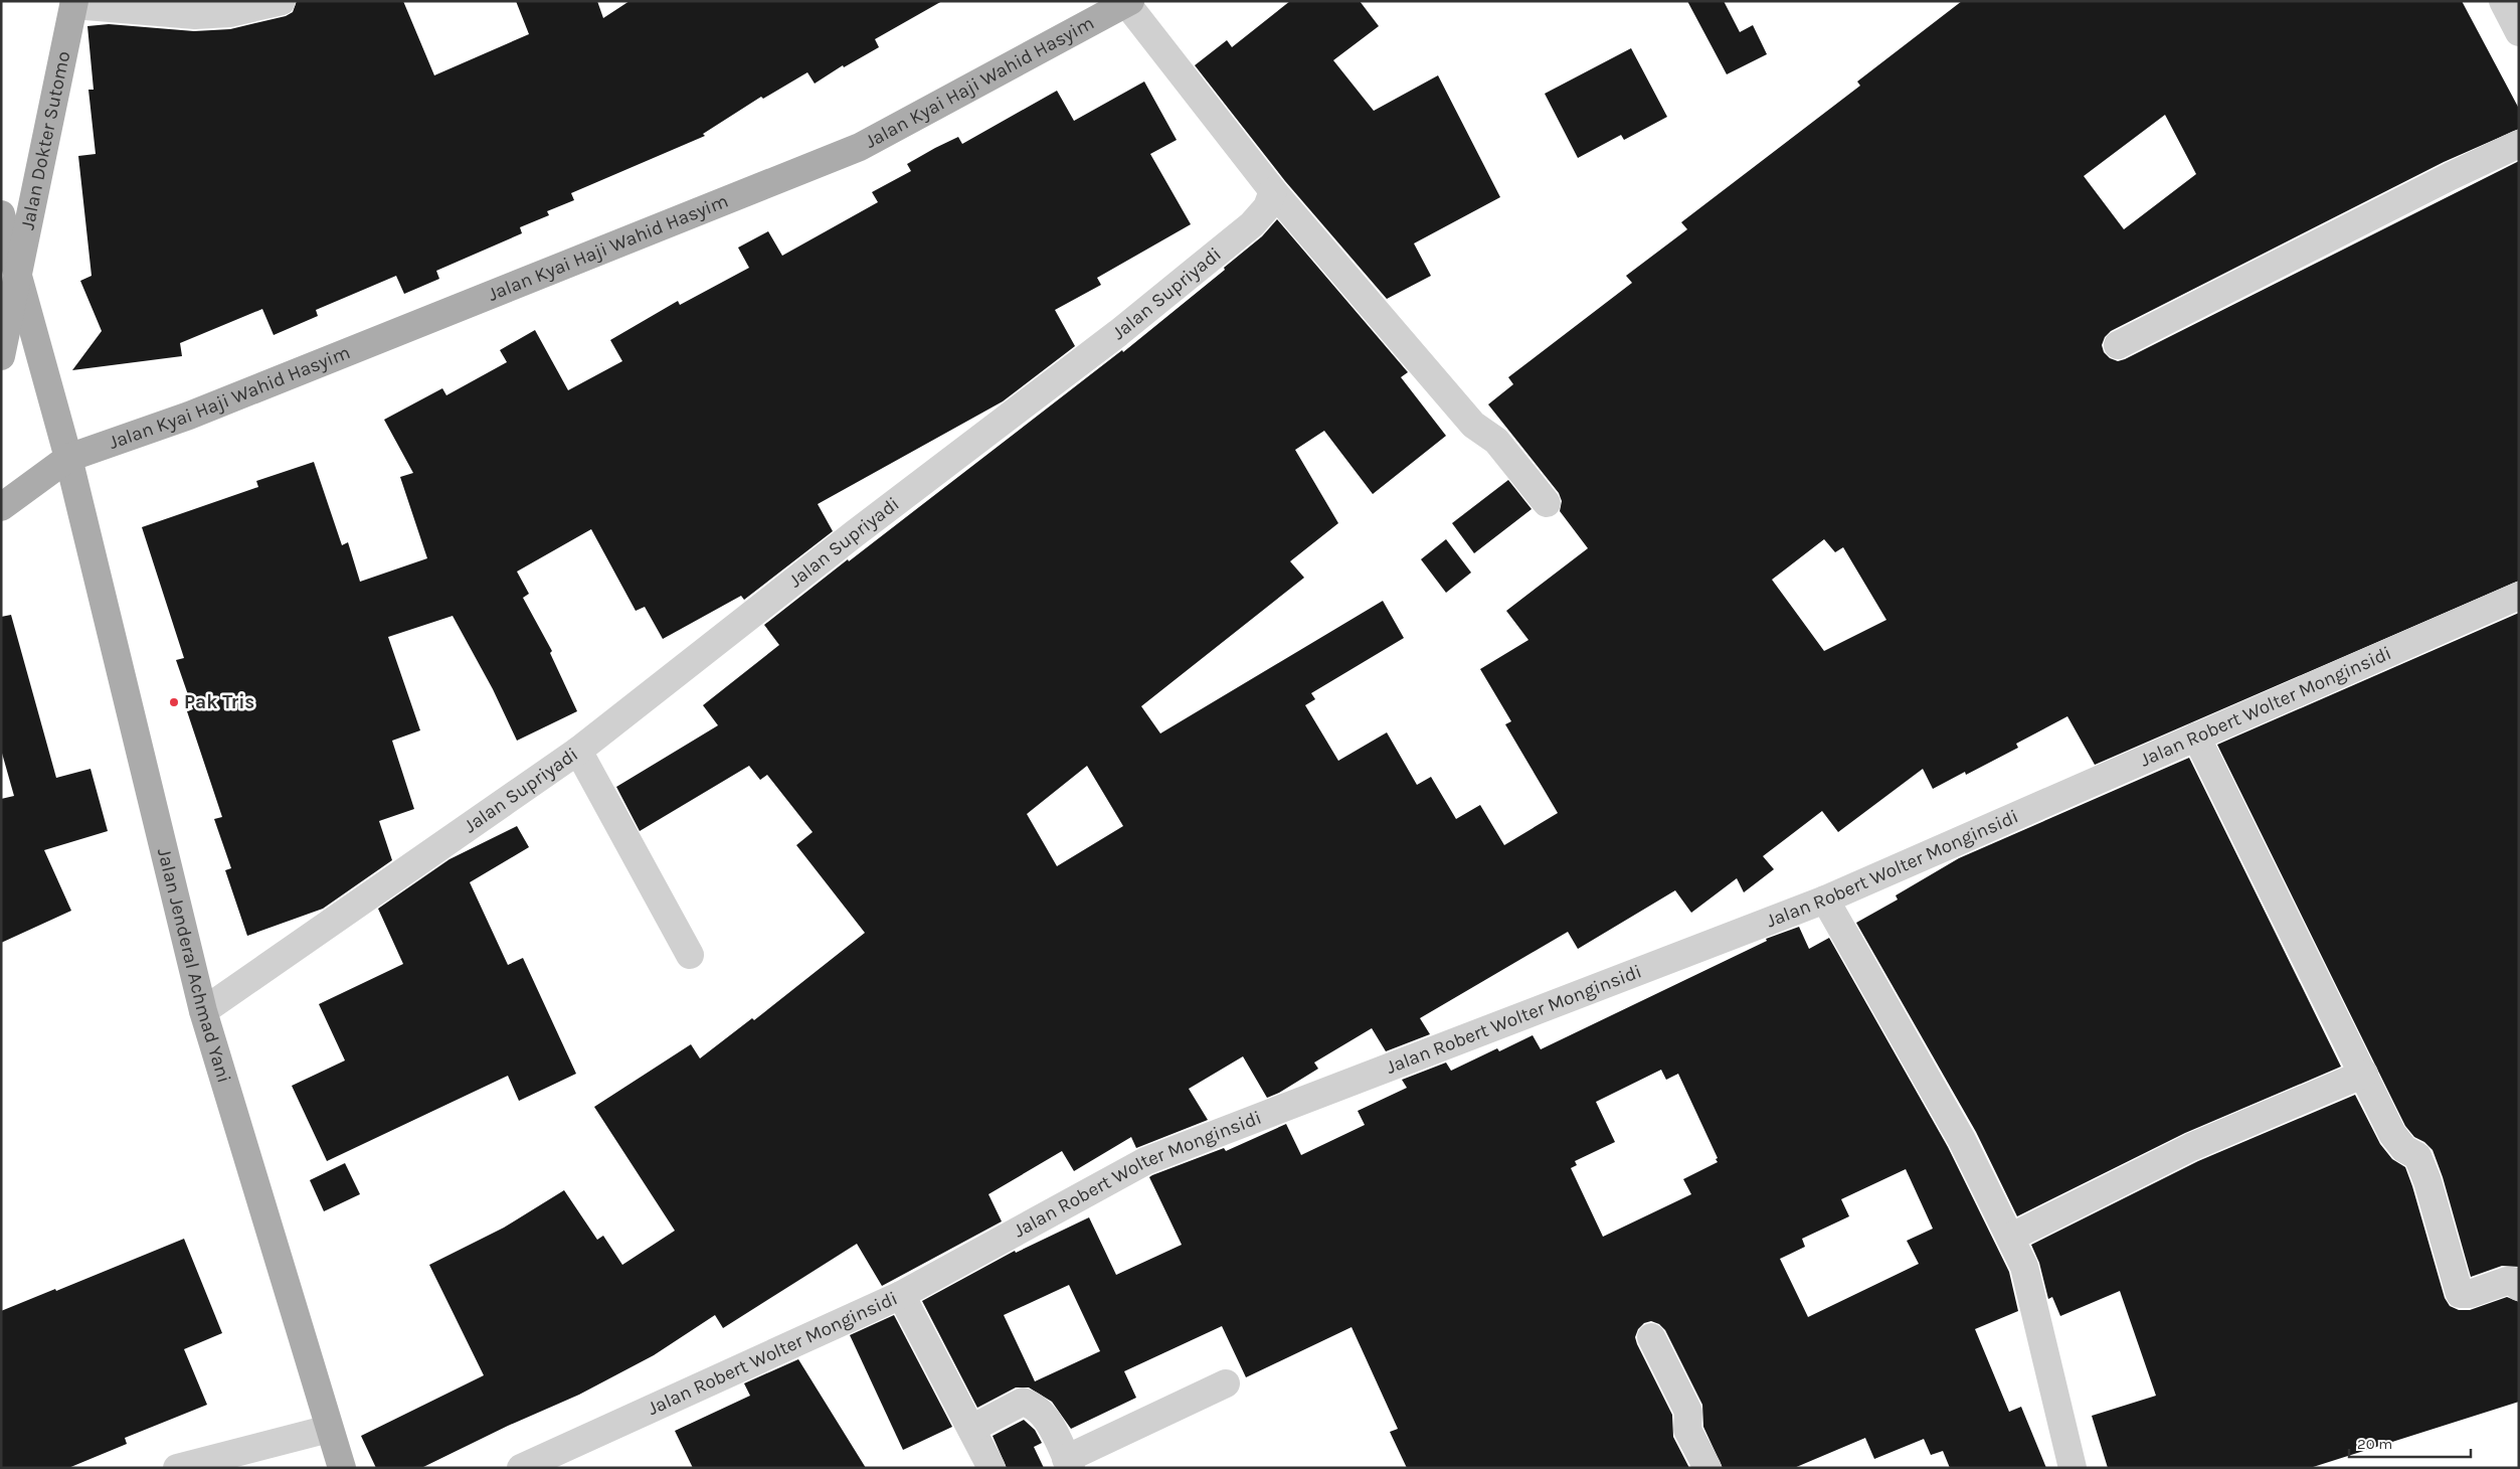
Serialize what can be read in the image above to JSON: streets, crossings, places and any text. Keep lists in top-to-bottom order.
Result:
{
  "streets": {
    "main road": ["Jalan Kyai Haji Wahid Hasyim", "Jalan Dokter Sutomo", "Jalan Jenderal Achmad Yani"],
    "street": ["Jalan Supriyadi", "Jalan Robert Wolter Monginsidi"]
  },
  "crossings": [
    ["Jalan Kyai Haji Wahid Hasyim", "Jalan Jenderal Achmad Yani"],
    ["Jalan Dokter Sutomo", "Jalan Jenderal Achmad Yani"],
    ["Jalan Supriyadi", "Jalan Jenderal Achmad Yani"]
  ],
  "places": ["Pak Tris"],
  "scale_bar": "20 m"
}
